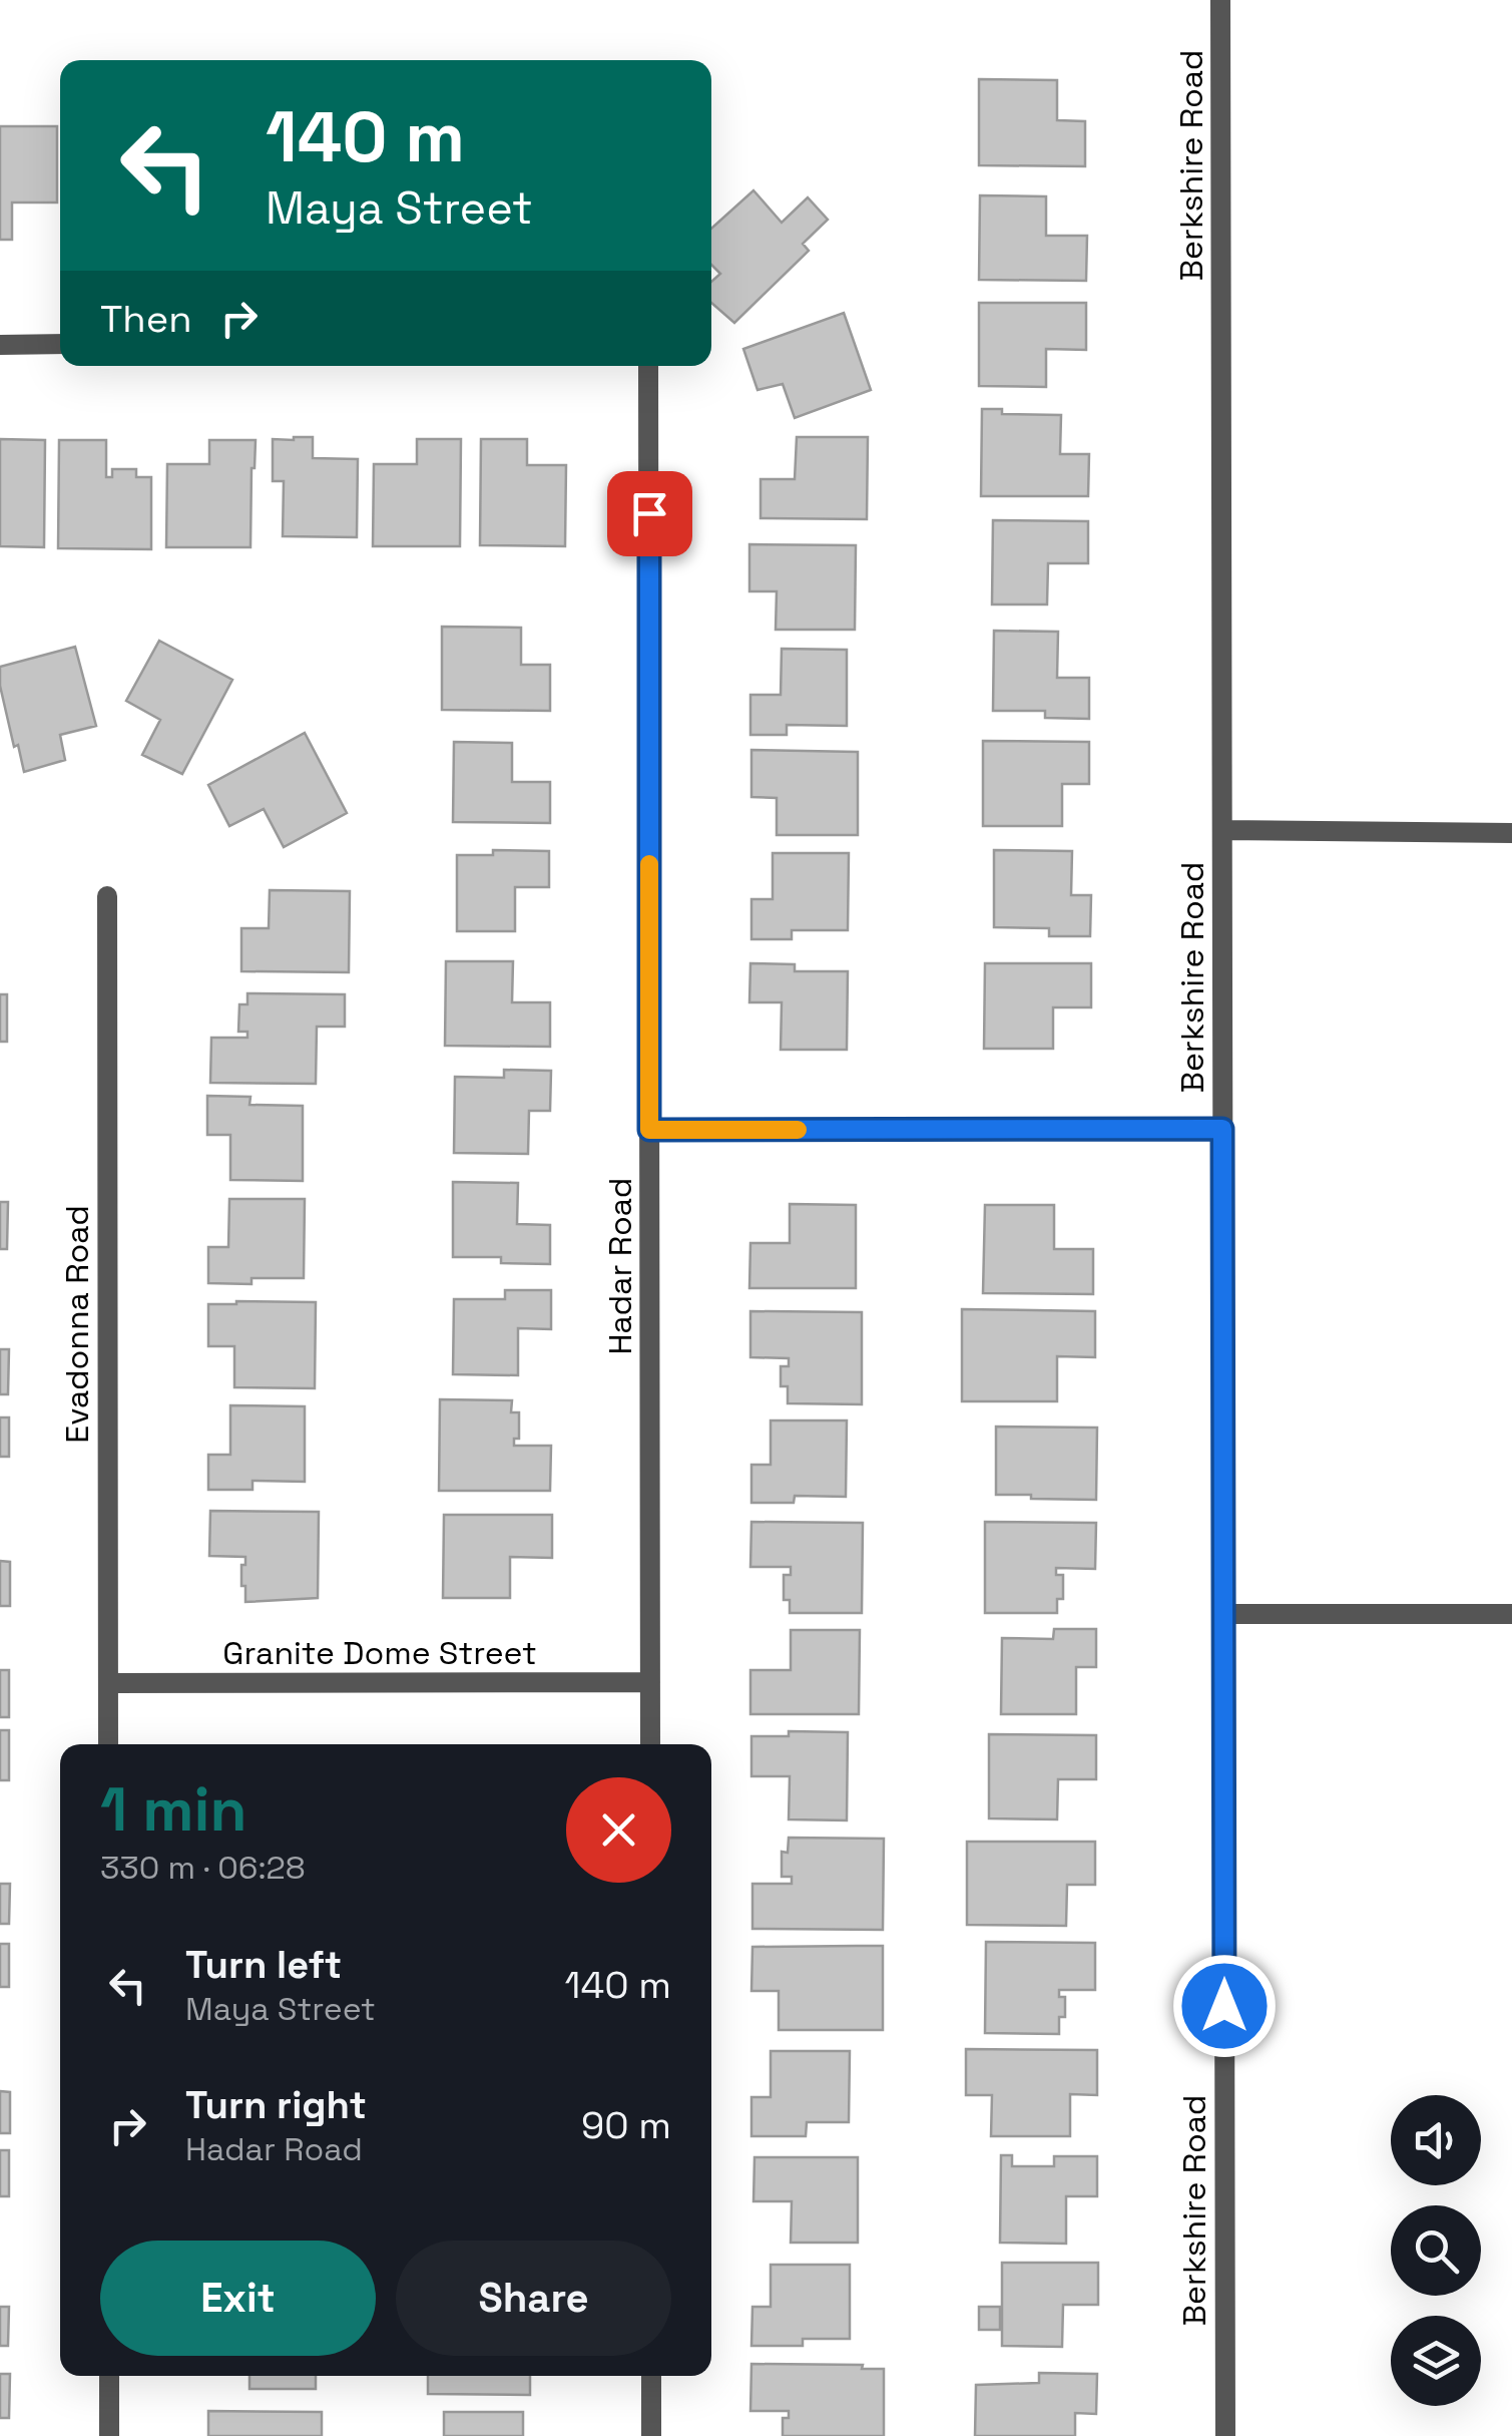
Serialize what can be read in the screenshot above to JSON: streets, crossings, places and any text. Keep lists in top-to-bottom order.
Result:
{
  "streets": {
    "street": [
      "Berkshire Road",
      "Hadar Road",
      "Evadonna Road",
      "Granite Dome Street"
    ]
  },
  "crossings": [
    ["Hadar Road", "Granite Dome Street"],
    ["Evadonna Road", "Granite Dome Street"]
  ],
  "page": {
    "turn": ["140 m", "Maya Street"],
    "then": "Then",
    "heading": ["1 min", "330 m · 06:28"],
    "list": [
      {
        "name": "Turn left",
        "note": "Maya Street",
        "value": "140 m"
      },
      {
        "name": "Turn right",
        "note": "Hadar Road",
        "value": "90 m"
      }
    ],
    "buttons": ["Exit", "Share"]
  }
}
